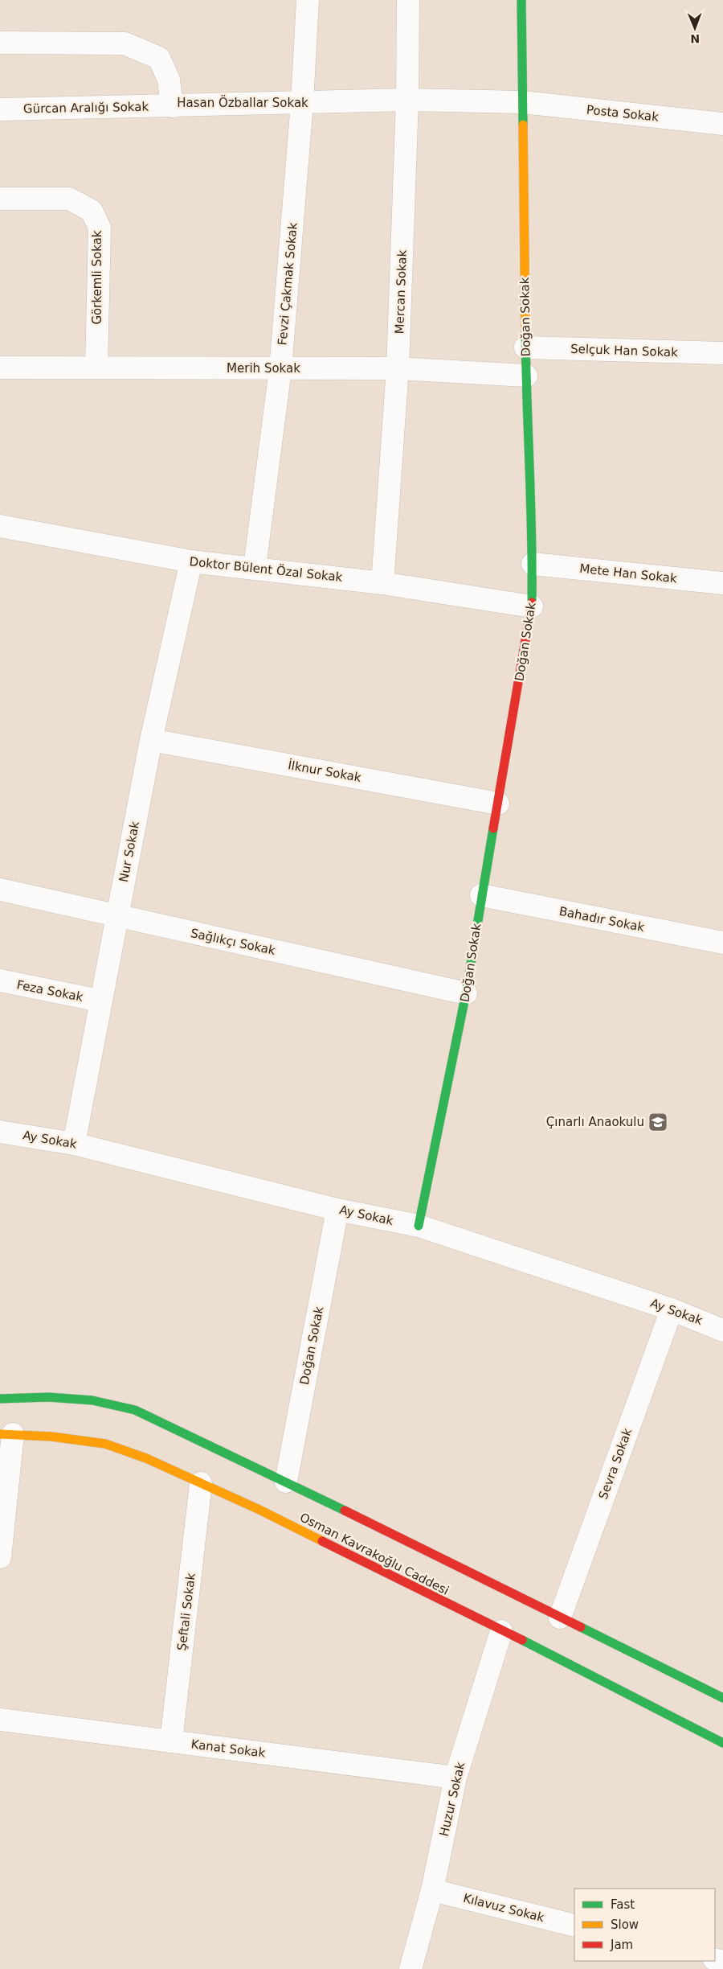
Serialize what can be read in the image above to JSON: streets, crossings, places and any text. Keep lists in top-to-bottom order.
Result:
{
  "streets": {
    "street": [
      "Hasan Özballar Sokak",
      "Gürcan Aralığı Sokak",
      "Posta Sokak",
      "Görkemli Sokak",
      "Fevzi Çakmak Sokak",
      "Mercan Sokak",
      "Doğan Sokak",
      "Selçuk Han Sokak",
      "Merih Sokak",
      "Doktor Bülent Özal Sokak",
      "Mete Han Sokak",
      "İlknur Sokak",
      "Nur Sokak",
      "Bahadır Sokak",
      "Sağlıkçı Sokak",
      "Feza Sokak",
      "Ay Sokak",
      "Sevra Sokak",
      "Osman Kavrakoğlu Caddesi",
      "Şeftali Sokak",
      "Kanat Sokak",
      "Huzur Sokak",
      "Kılavuz Sokak"
    ]
  },
  "crossings": [
    ["Hasan Özballar Sokak", "Gürcan Aralığı Sokak"],
    ["Hasan Özballar Sokak", "Posta Sokak"],
    ["Hasan Özballar Sokak", "Fevzi Çakmak Sokak"],
    ["Hasan Özballar Sokak", "Mercan Sokak"],
    ["Hasan Özballar Sokak", "Doğan Sokak"],
    ["Posta Sokak", "Doğan Sokak"],
    ["Görkemli Sokak", "Merih Sokak"],
    ["Fevzi Çakmak Sokak", "Merih Sokak"],
    ["Fevzi Çakmak Sokak", "Doktor Bülent Özal Sokak"],
    ["Mercan Sokak", "Merih Sokak"],
    ["Mercan Sokak", "Doktor Bülent Özal Sokak"],
    ["Doğan Sokak", "Selçuk Han Sokak"],
    ["Doğan Sokak", "Merih Sokak"],
    ["Doğan Sokak", "Doktor Bülent Özal Sokak"],
    ["Doğan Sokak", "Mete Han Sokak"],
    ["Doğan Sokak", "İlknur Sokak"],
    ["Doğan Sokak", "Bahadır Sokak"],
    ["Doğan Sokak", "Sağlıkçı Sokak"],
    ["Doğan Sokak", "Ay Sokak"],
    ["Doğan Sokak", "Osman Kavrakoğlu Caddesi"],
    ["Doktor Bülent Özal Sokak", "Nur Sokak"],
    ["İlknur Sokak", "Nur Sokak"],
    ["Nur Sokak", "Sağlıkçı Sokak"],
    ["Nur Sokak", "Feza Sokak"],
    ["Nur Sokak", "Ay Sokak"],
    ["Ay Sokak", "Sevra Sokak"],
    ["Sevra Sokak", "Osman Kavrakoğlu Caddesi"],
    ["Osman Kavrakoğlu Caddesi", "Şeftali Sokak"],
    ["Osman Kavrakoğlu Caddesi", "Huzur Sokak"],
    ["Şeftali Sokak", "Kanat Sokak"],
    ["Kanat Sokak", "Huzur Sokak"],
    ["Huzur Sokak", "Kılavuz Sokak"]
  ],
  "places": {
    "school or university": ["Çınarlı Anaokulu"]
  },
  "legend": ["Fast", "Slow", "Jam"],
  "north": "bottom"
}
